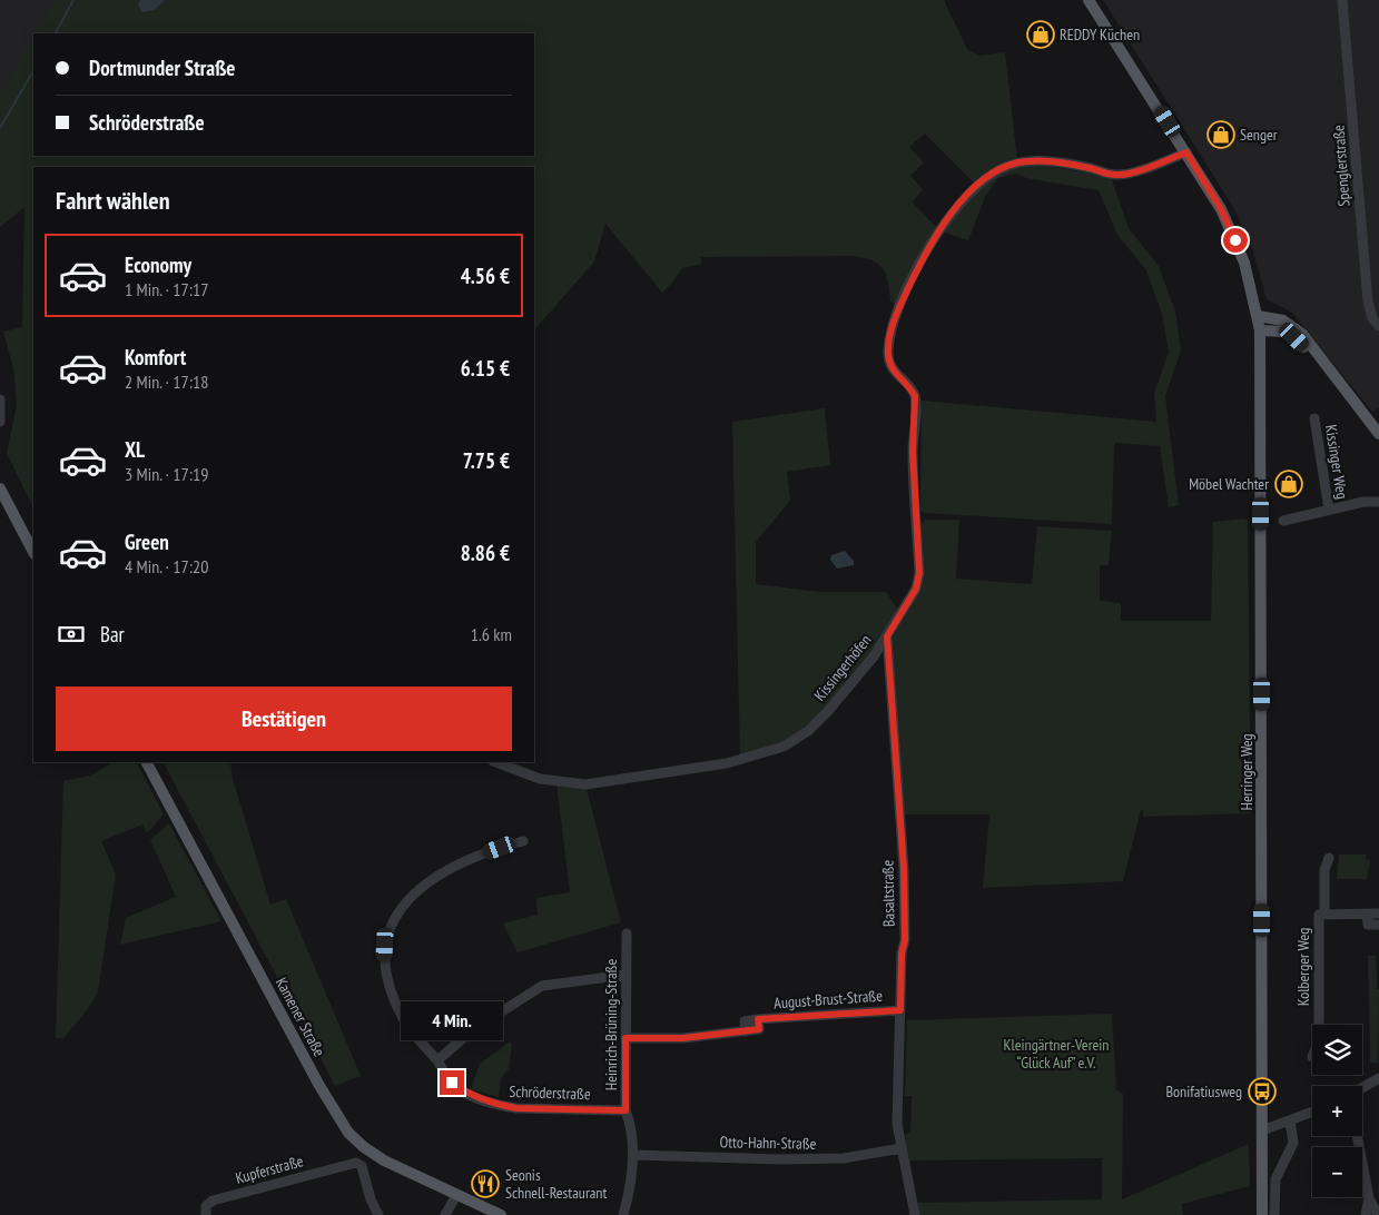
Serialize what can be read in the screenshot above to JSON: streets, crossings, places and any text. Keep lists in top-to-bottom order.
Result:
{
  "streets": {
    "main road": ["Herringer Weg", "Kamener Straße"],
    "street": [
      "Spenglerstraße",
      "Kissinger Weg",
      "Kissingerhöfen",
      "Basaltstraße",
      "Kolberger Weg",
      "August-Brust-Straße",
      "Heinrich-Brüning-Straße",
      "Schröderstraße",
      "Otto-Hahn-Straße",
      "Kupferstraße"
    ]
  },
  "crossings": [
    ["Kissingerhöfen", "Herringer Weg"],
    ["Kissingerhöfen", "Basaltstraße"],
    ["Basaltstraße", "August-Brust-Straße"],
    ["Basaltstraße", "Otto-Hahn-Straße"],
    ["August-Brust-Straße", "Heinrich-Brüning-Straße"],
    ["Heinrich-Brüning-Straße", "Schröderstraße"],
    ["Heinrich-Brüning-Straße", "Otto-Hahn-Straße"]
  ],
  "parks": ["Kleingärtner-Verein “Glück Auf” e.V."],
  "places": {
    "shop": ["REDDY Küchen", "Senger", "Möbel Wachter"],
    "bus stop": ["Bonifatiusweg"],
    "restaurant": ["Seonis Schnell-Restaurant"]
  },
  "page": {
    "banner": ["Dortmunder Straße", "Schröderstraße"],
    "heading": "Fahrt wählen",
    "list": [
      {
        "name": "Economy",
        "note": "1 Min. · 17:17",
        "value": "4.56 €"
      },
      {
        "name": "Komfort",
        "note": "2 Min. · 17:18",
        "value": "6.15 €"
      },
      {
        "name": "XL",
        "note": "3 Min. · 17:19",
        "value": "7.75 €"
      },
      {
        "name": "Green",
        "note": "4 Min. · 17:20",
        "value": "8.86 €"
      }
    ],
    "pay": ["Bar", "1.6 km"],
    "buttons": "Bestätigen",
    "bubble": "4 Min.",
    "map_buttons": ["+", "−"]
  }
}
